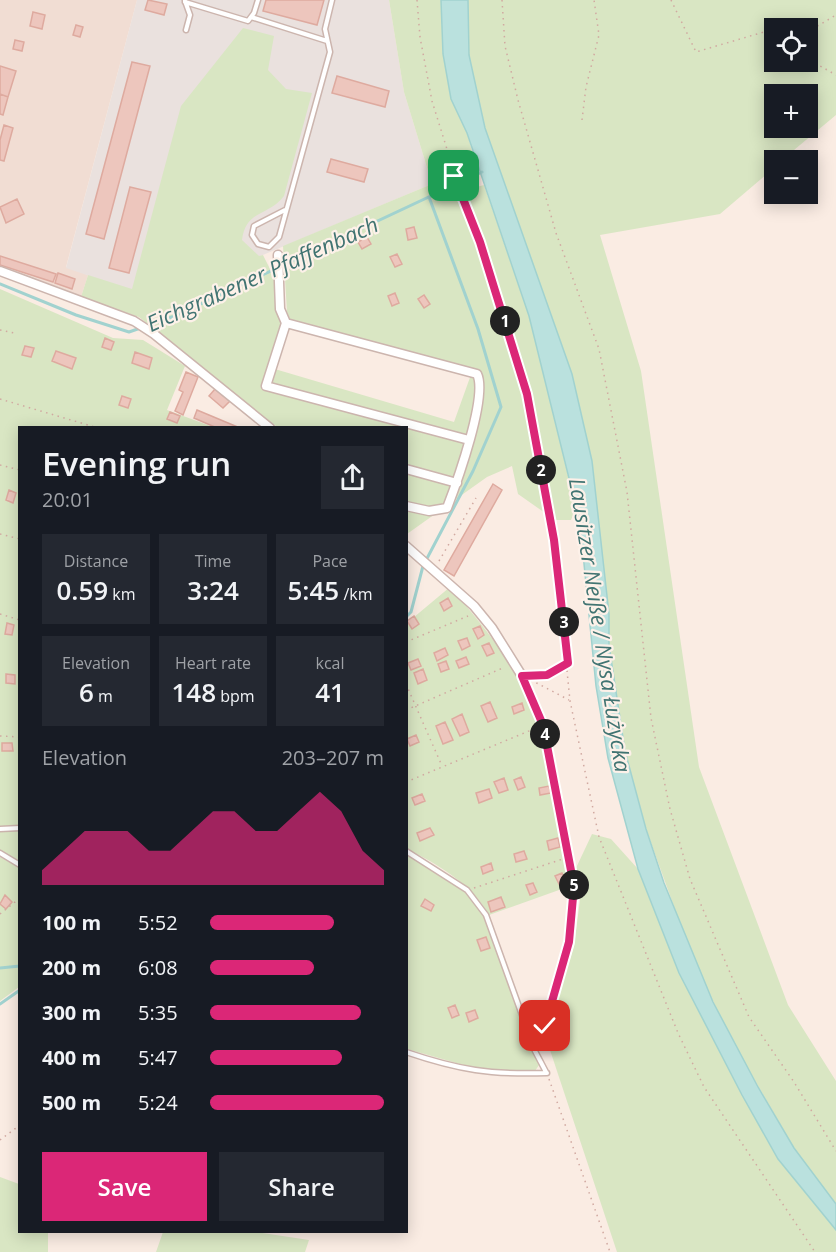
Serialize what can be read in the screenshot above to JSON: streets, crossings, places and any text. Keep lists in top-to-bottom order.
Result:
{
  "water": ["Eichgrabener Pfaffenbach", "Lausitzer Neiße / Nysa Łużycka"],
  "page": {
    "map_buttons": ["+", "−"],
    "pins": [
      "1",
      "2",
      "3",
      "4",
      "5"
    ],
    "heading": ["Evening run", "20:01"],
    "stats": [
      ["Distance", "0.59 km"],
      ["Time", "3:24"],
      ["Pace", "5:45 /km"],
      ["Elevation", "6 m"],
      ["Heart rate", "148 bpm"],
      ["kcal", "41"]
    ],
    "chart": ["Elevation", "203–207 m"],
    "list": [
      {
        "name": "100 m",
        "note": "5:52"
      },
      {
        "name": "200 m",
        "note": "6:08"
      },
      {
        "name": "300 m",
        "note": "5:35"
      },
      {
        "name": "400 m",
        "note": "5:47"
      },
      {
        "name": "500 m",
        "note": "5:24"
      }
    ],
    "buttons": ["Save", "Share"]
  }
}
